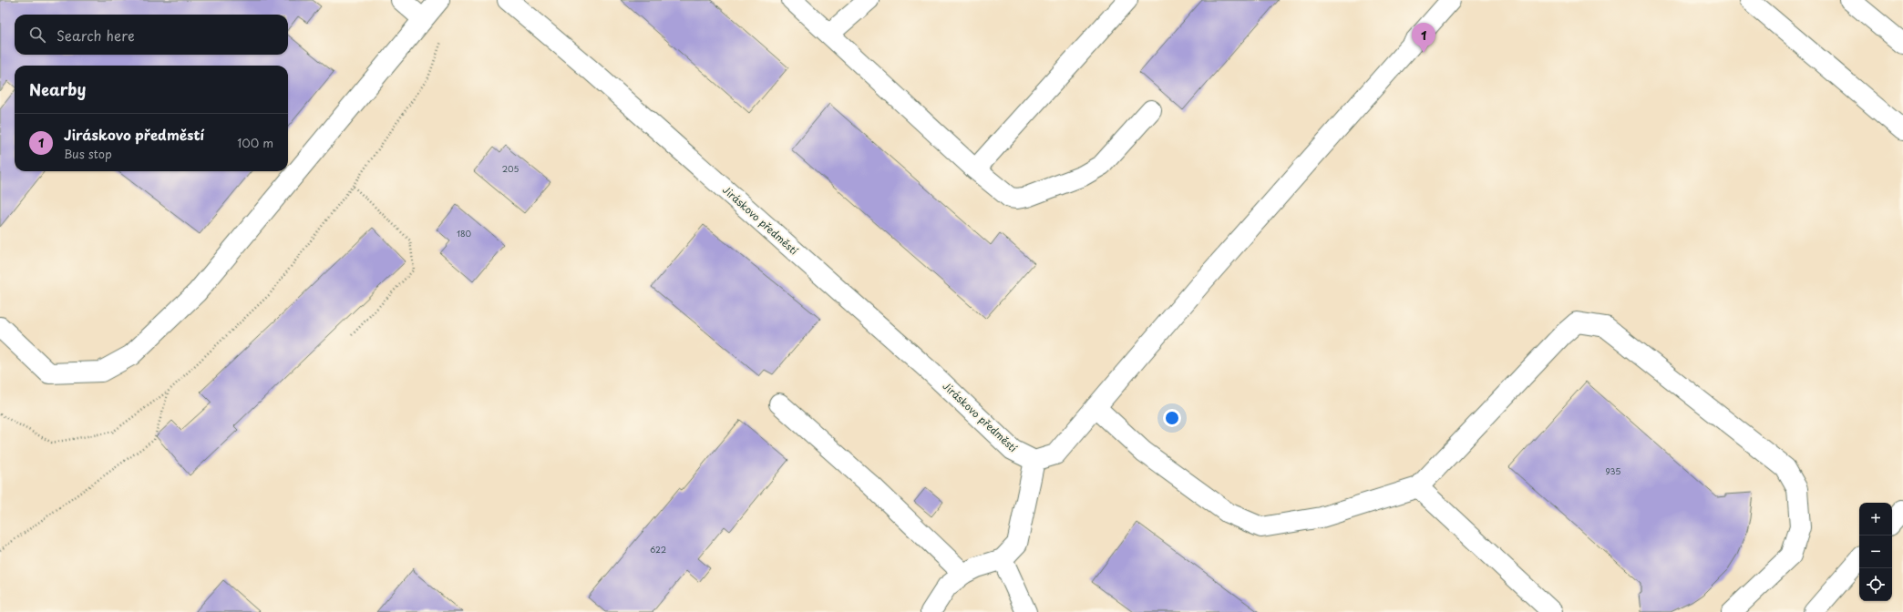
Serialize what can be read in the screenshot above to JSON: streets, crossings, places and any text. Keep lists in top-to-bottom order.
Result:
{
  "streets": {
    "street": ["Jiráskovo předměstí"]
  },
  "house_numbers": [
    "205",
    "180",
    "935",
    "622"
  ],
  "page": {
    "search": "Search here",
    "pins": "1",
    "heading": "Nearby",
    "list": [
      {
        "mark": "1",
        "name": "Jiráskovo předměstí",
        "note": "Bus stop",
        "value": "100 m"
      }
    ],
    "map_buttons": ["+", "−"]
  }
}
